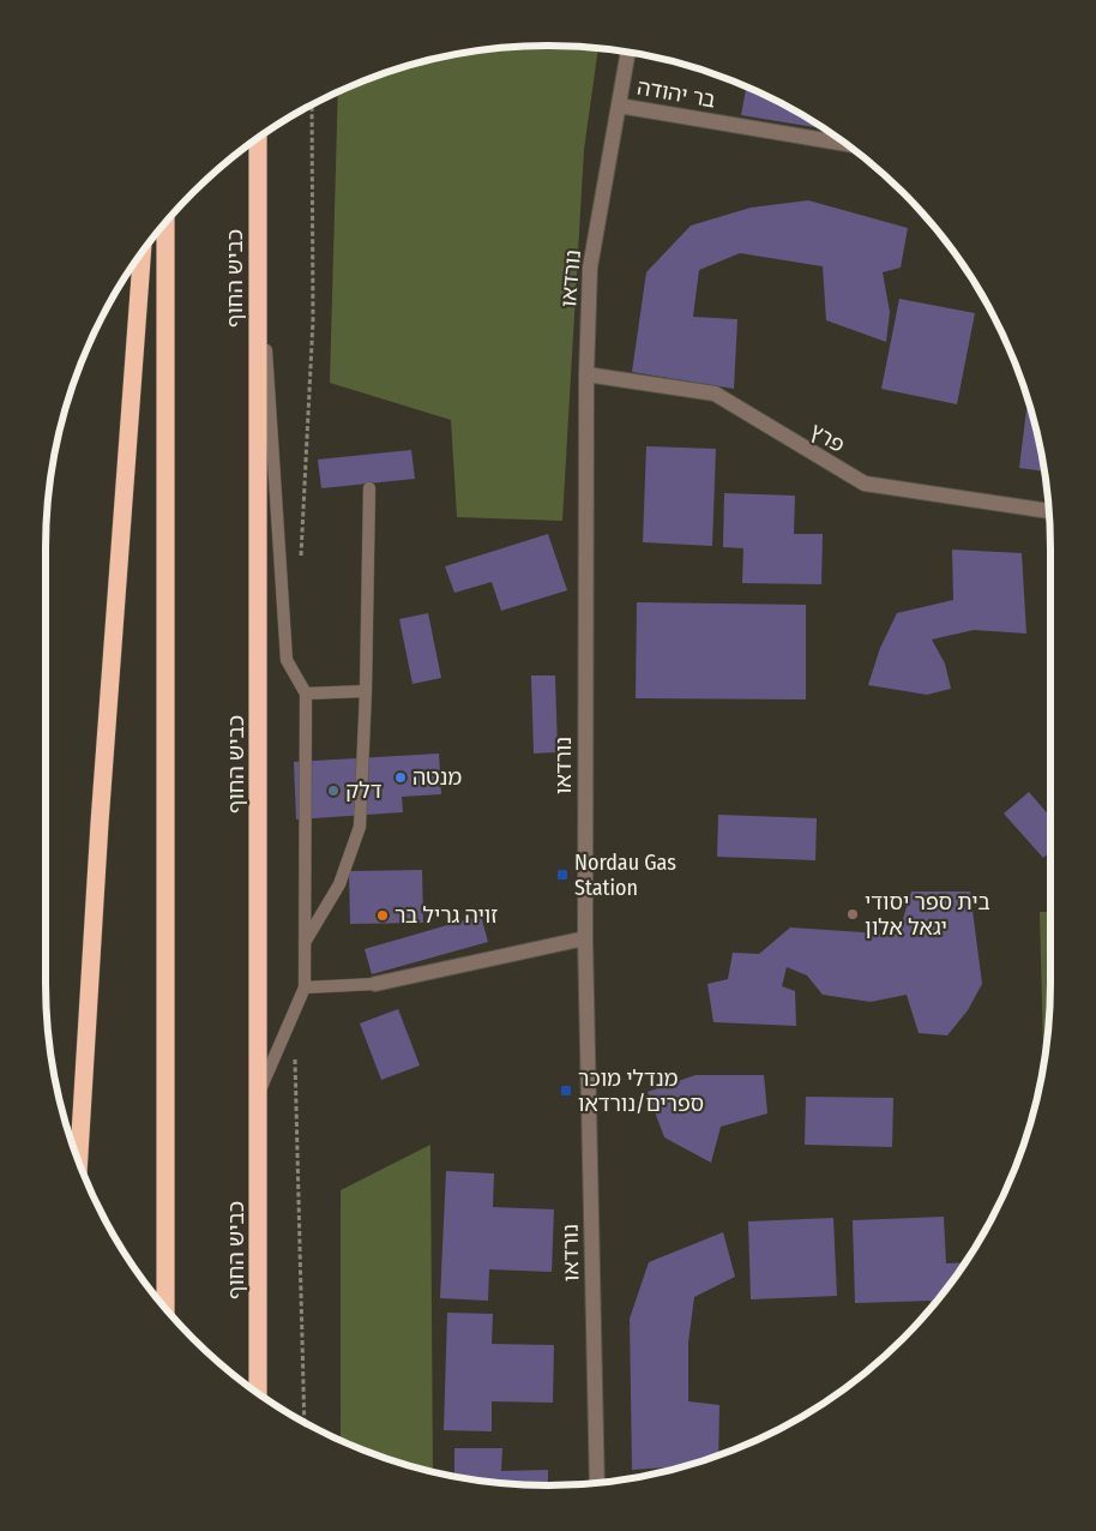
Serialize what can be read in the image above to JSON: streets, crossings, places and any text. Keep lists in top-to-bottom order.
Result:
{
  "streets": {
    "highway": ["כביש החוף"],
    "street": ["בר יהודה", "נורדאו", "פרץ"]
  },
  "crossings": [
    ["בר יהודה", "נורדאו"],
    ["נורדאו", "פרץ"]
  ],
  "places": {
    "other": [
      "מנטה",
      "דלק",
      "בית ספר יסודי יגאל אלון",
      "זויה גריל בר"
    ],
    "transit": ["Nordau Gas Station", "מנדלי מוכר ספרים/נורדאו"]
  }
}
